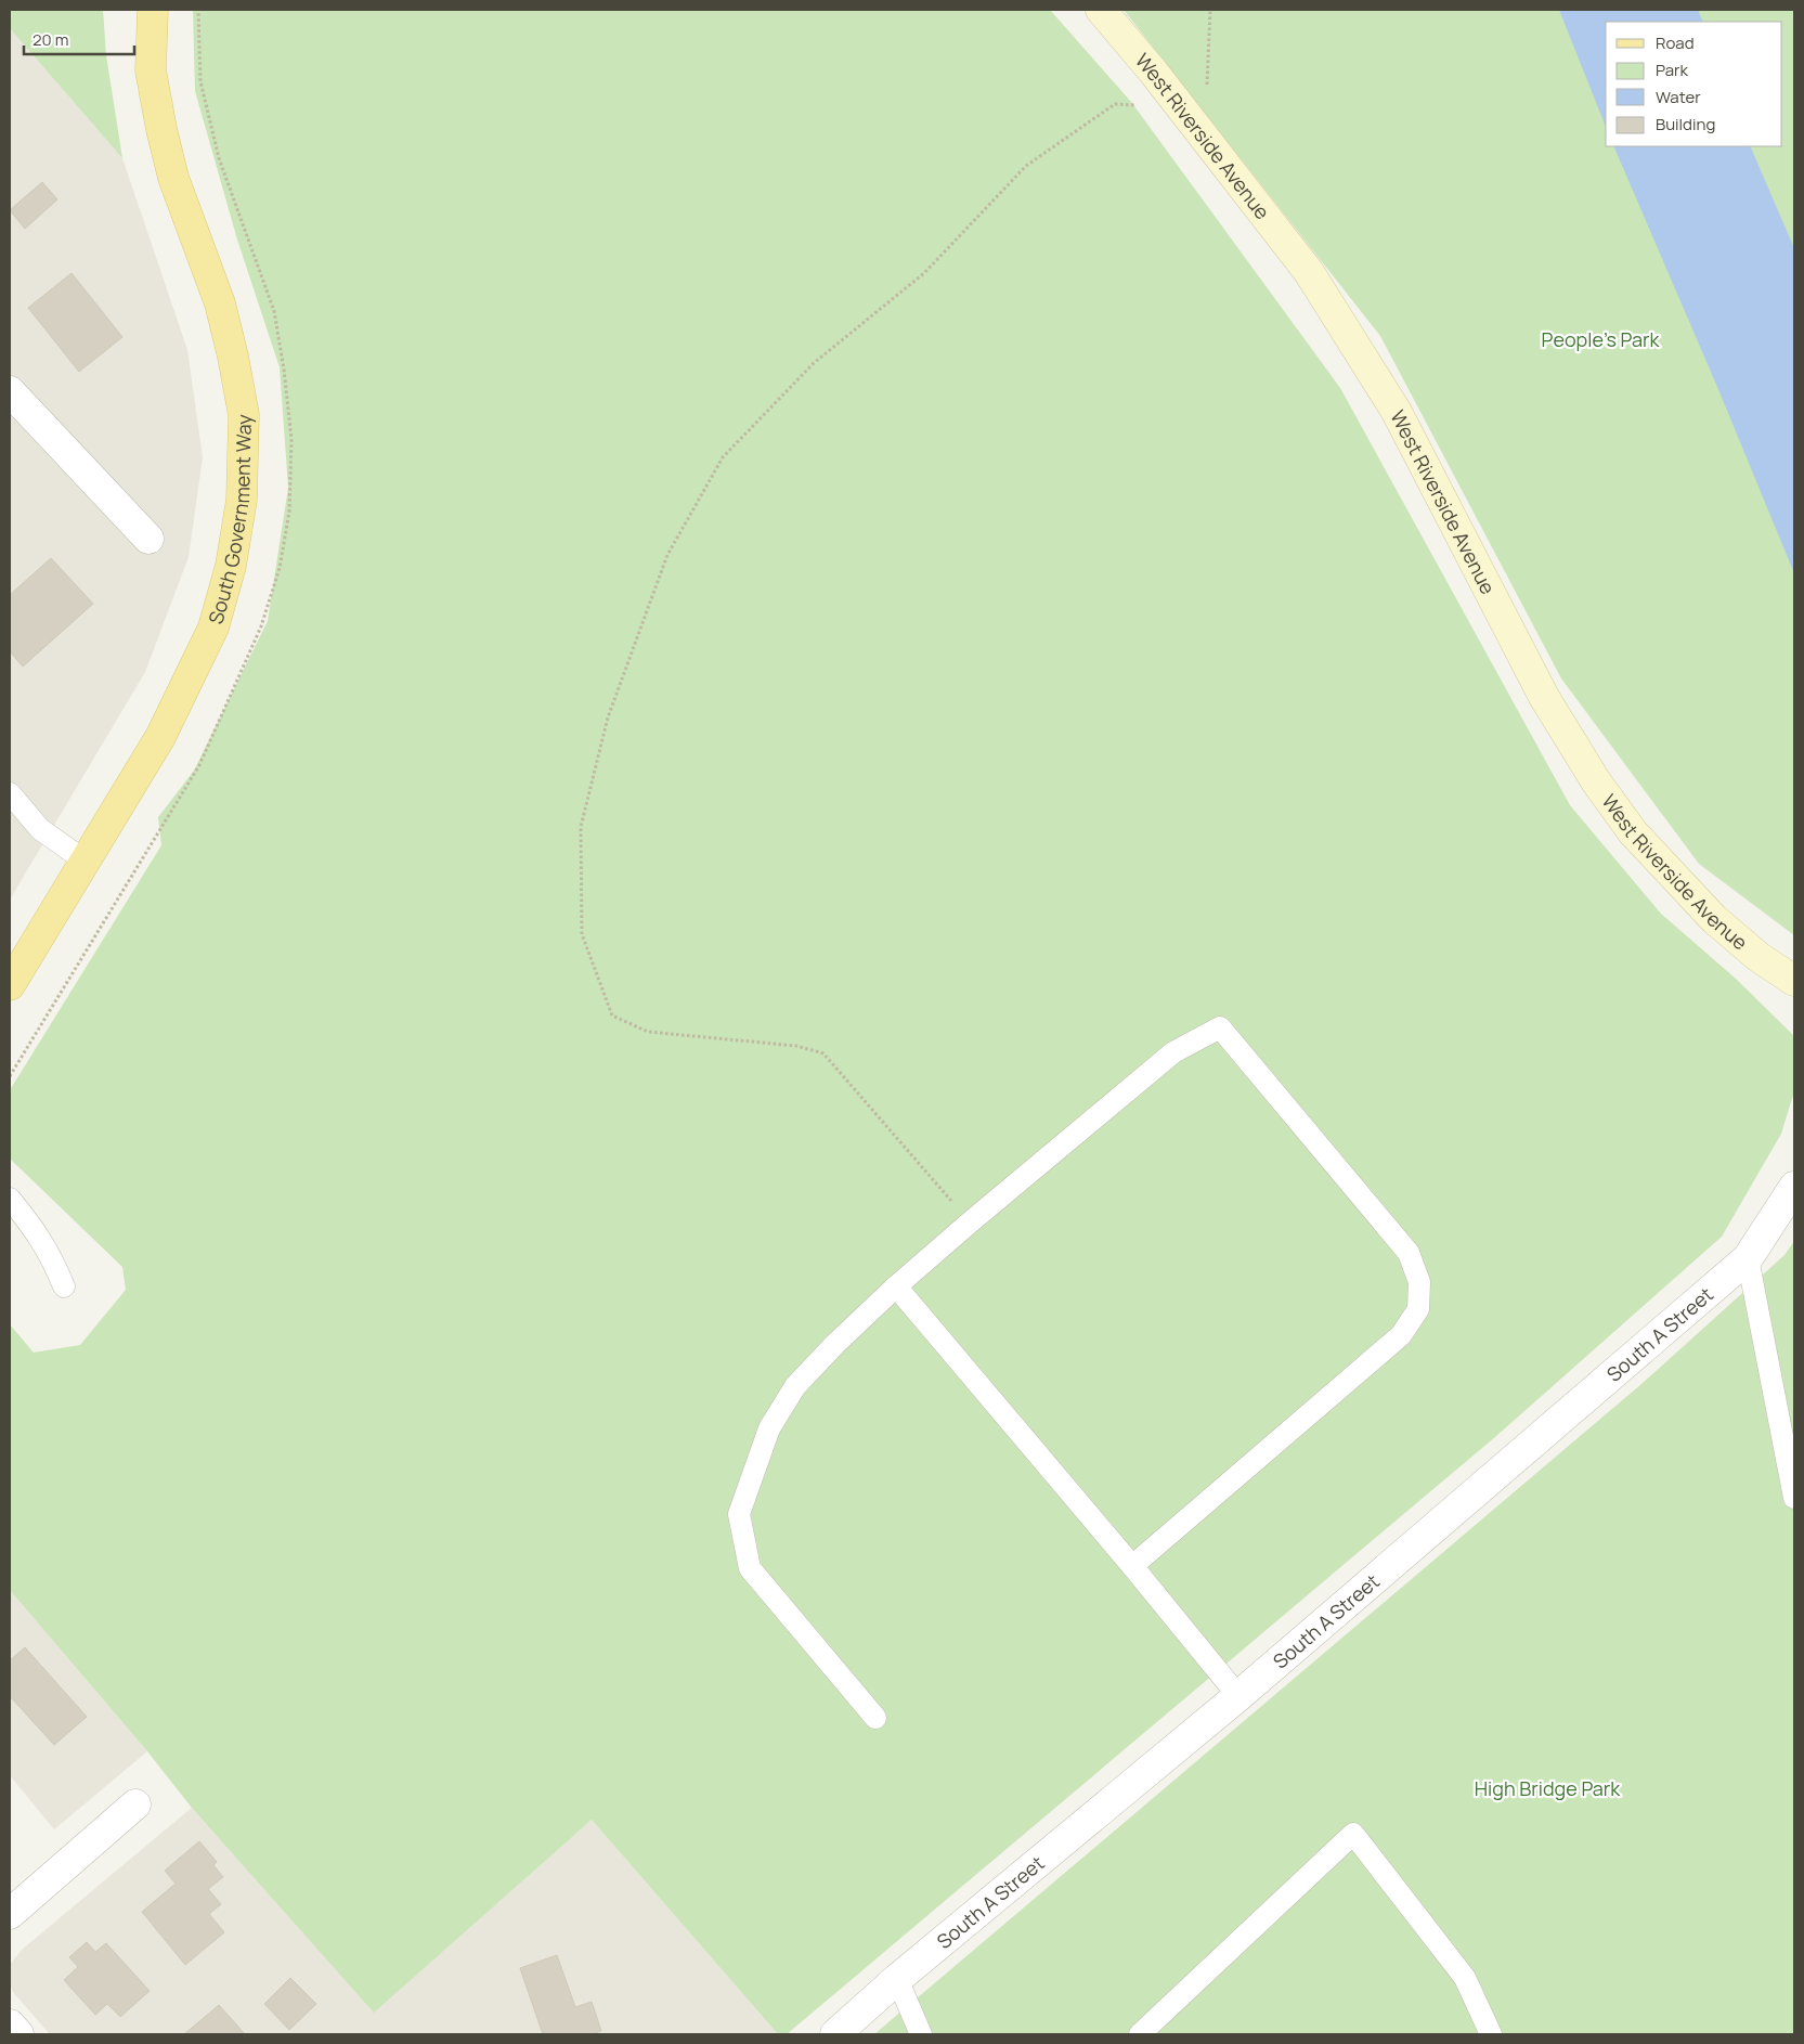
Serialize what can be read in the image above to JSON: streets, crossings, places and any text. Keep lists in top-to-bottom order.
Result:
{
  "streets": {
    "main road": ["West Riverside Avenue", "South Government Way"],
    "street": ["South A Street"]
  },
  "parks": ["People's Park", "High Bridge Park"],
  "legend": [
    "Road",
    "Park",
    "Water",
    "Building"
  ],
  "scale_bar": "20 m"
}
